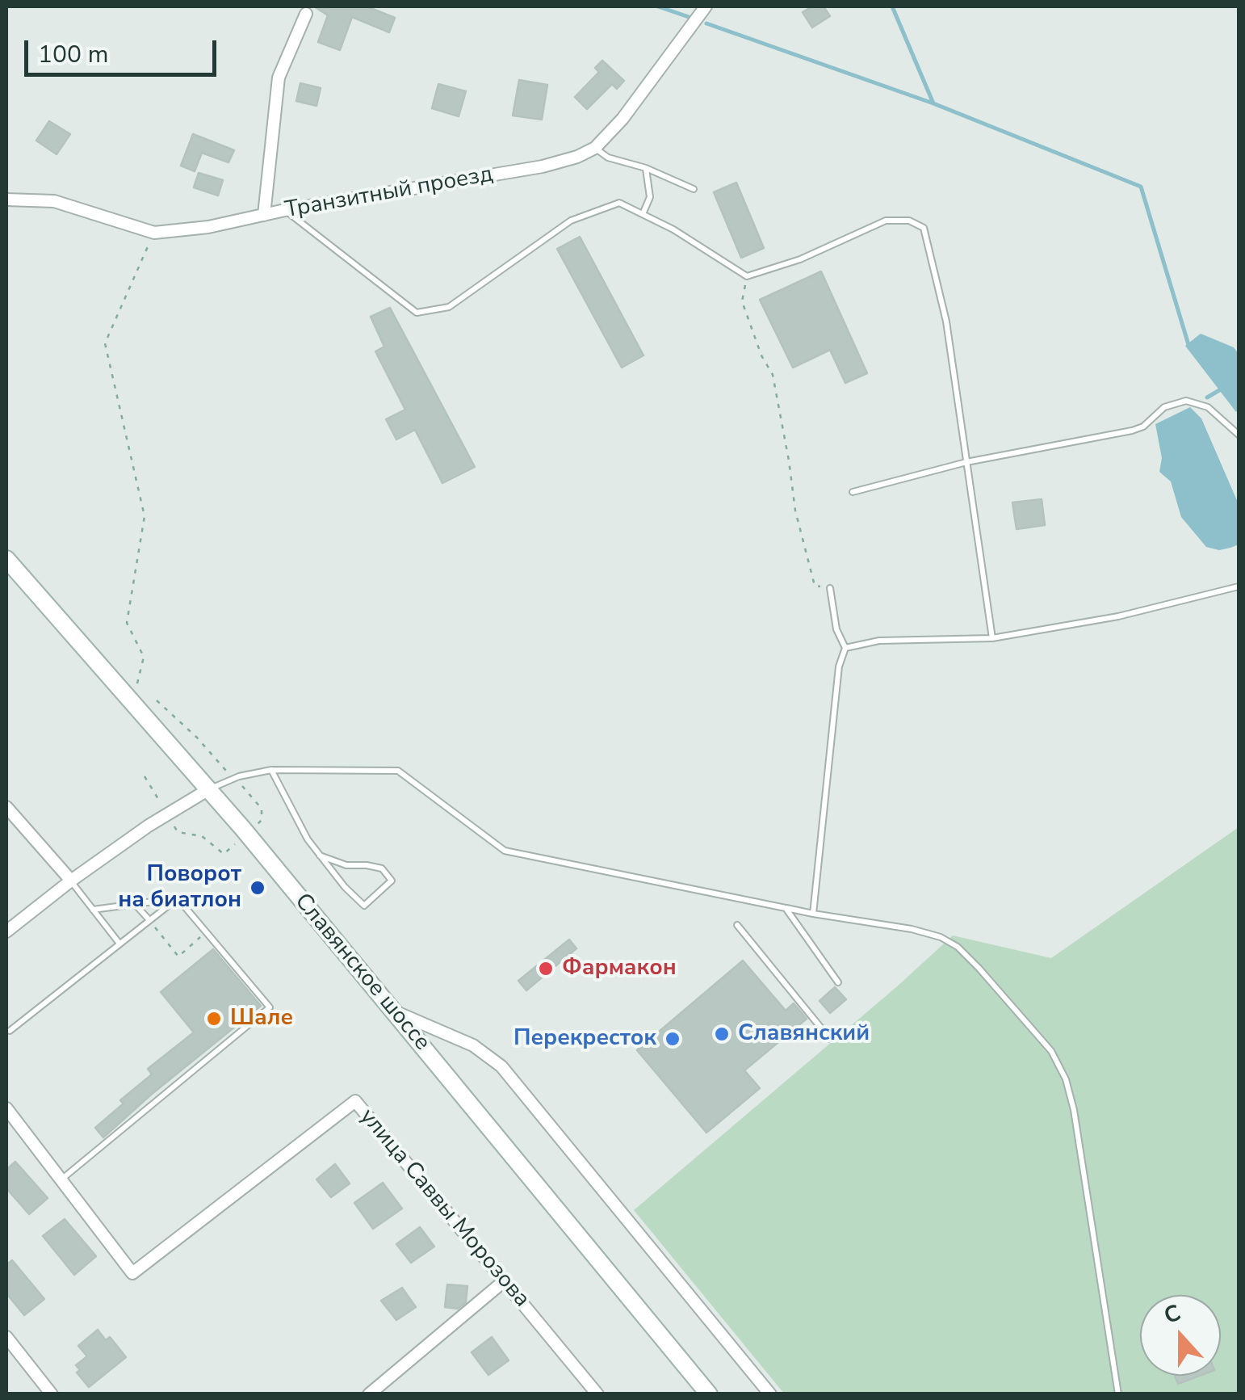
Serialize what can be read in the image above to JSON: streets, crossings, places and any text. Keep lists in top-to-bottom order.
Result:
{
  "streets": {
    "main road": ["Славянское шоссе"],
    "street": ["Транзитный проезд", "улица Саввы Морозова"]
  },
  "places": [
    "Поворот на биатлон",
    "Фармакон",
    "Шале",
    "Славянский",
    "Перекресток"
  ],
  "scale_bar": "100 m",
  "north": "top"
}
